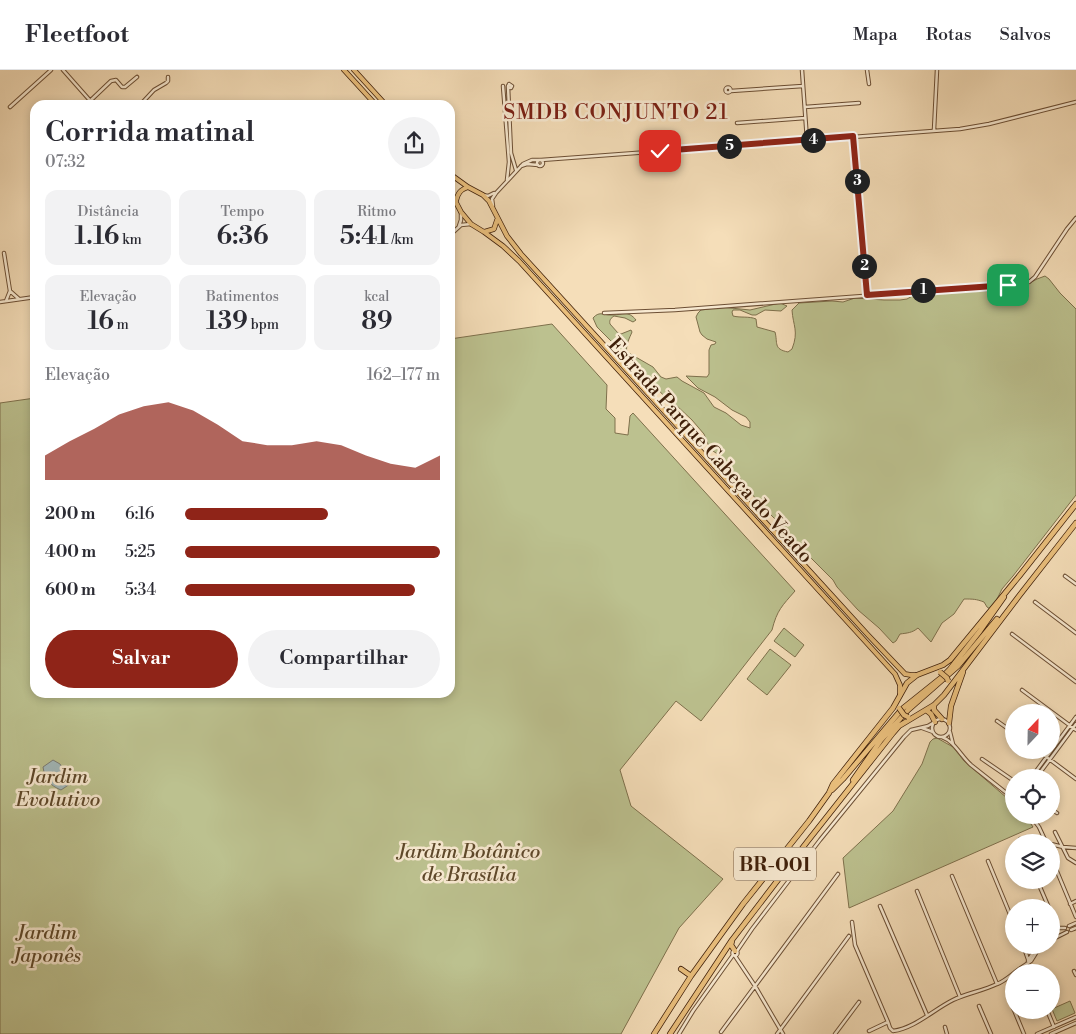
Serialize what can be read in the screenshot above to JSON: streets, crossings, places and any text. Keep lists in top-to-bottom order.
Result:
{
  "streets": {
    "highway": ["BR-001"],
    "main road": ["Estrada Parque Cabeça do Veado"]
  },
  "crossings": [
    ["Estrada Parque Cabeça do Veado", "BR-001"]
  ],
  "districts": ["SMDB CONJUNTO 21"],
  "parks": ["Jardim Evolutivo", "Jardim Botânico de Brasília", "Jardim Japonês"],
  "north": "top",
  "page": {
    "header": "Fleetfoot",
    "nav": ["Mapa", "Rotas", "Salvos"],
    "heading": ["Corrida matinal", "07:32"],
    "pins": [
      "4",
      "5",
      "3",
      "2",
      "1"
    ],
    "stats": [
      ["Distância", "1.16 km"],
      ["Tempo", "6:36"],
      ["Ritmo", "5:41 /km"],
      ["Elevação", "16 m"],
      ["Batimentos", "139 bpm"],
      ["kcal", "89"]
    ],
    "chart": ["Elevação", "162–177 m"],
    "list": [
      {
        "name": "200 m",
        "note": "6:16"
      },
      {
        "name": "400 m",
        "note": "5:25"
      },
      {
        "name": "600 m",
        "note": "5:34"
      }
    ],
    "buttons": ["Salvar", "Compartilhar"],
    "map_buttons": ["+", "−"]
  }
}
